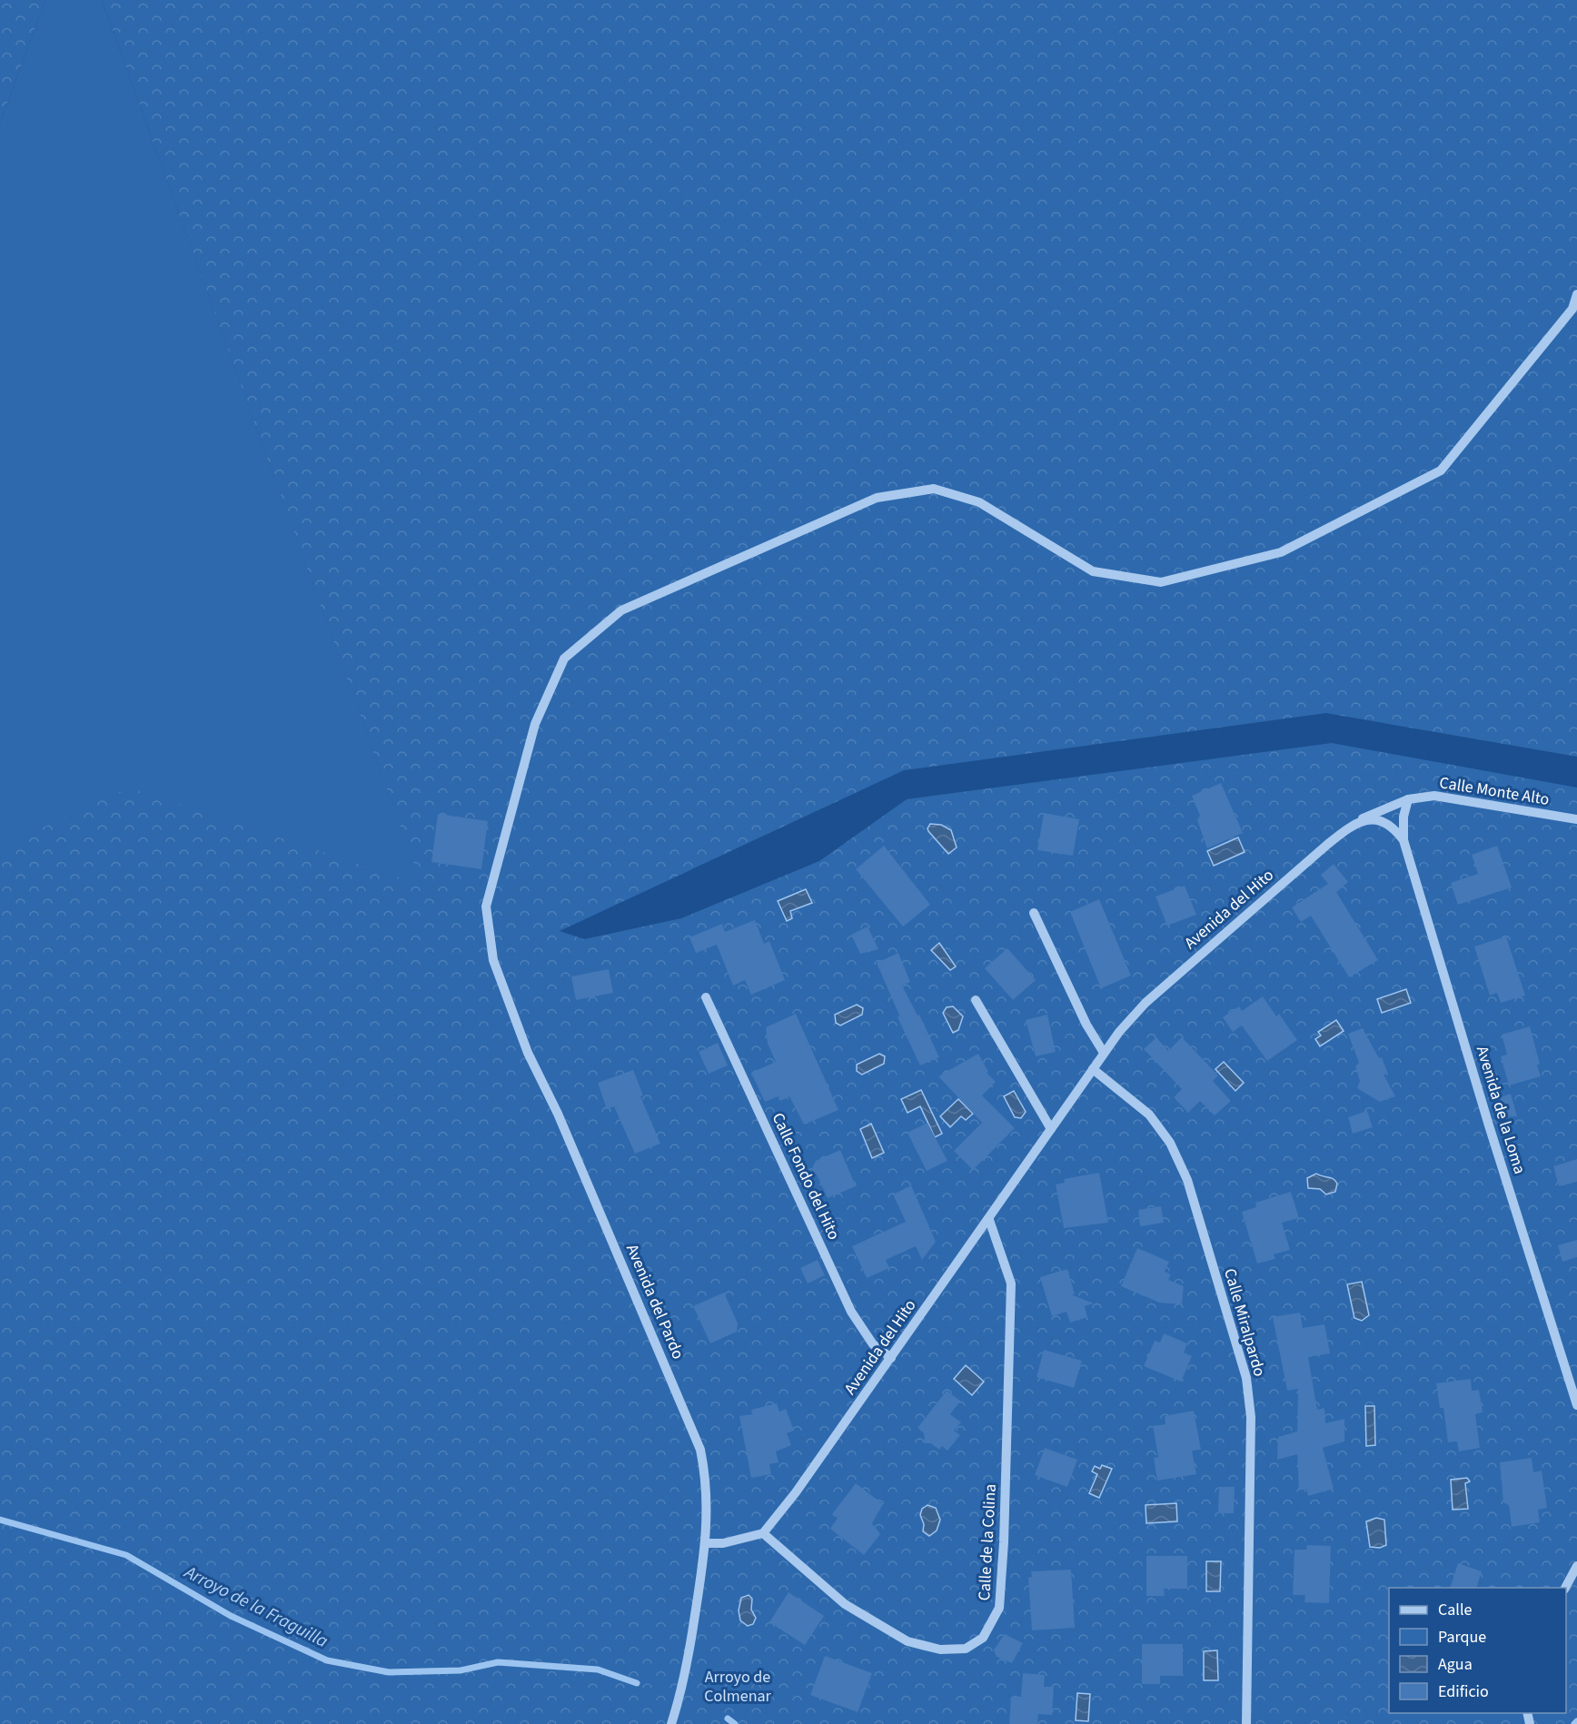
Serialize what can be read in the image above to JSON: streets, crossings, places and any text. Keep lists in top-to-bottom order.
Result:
{
  "streets": {
    "street": [
      "Calle Monte Alto",
      "Avenida del Hito",
      "Avenida de la Loma",
      "Calle Fondo del Hito",
      "Avenida del Pardo",
      "Calle Miralpardo",
      "Calle de la Colina"
    ]
  },
  "crossings": [
    ["Calle Monte Alto", "Avenida del Hito"],
    ["Calle Monte Alto", "Avenida de la Loma"],
    ["Avenida del Hito", "Avenida de la Loma"],
    ["Avenida del Hito", "Calle Fondo del Hito"],
    ["Avenida del Hito", "Calle Miralpardo"],
    ["Avenida del Hito", "Calle de la Colina"]
  ],
  "water": ["Arroyo de la Fraguilla"],
  "parks": ["Arroyo de Colmenar"],
  "legend": [
    "Calle",
    "Parque",
    "Agua",
    "Edificio"
  ]
}
